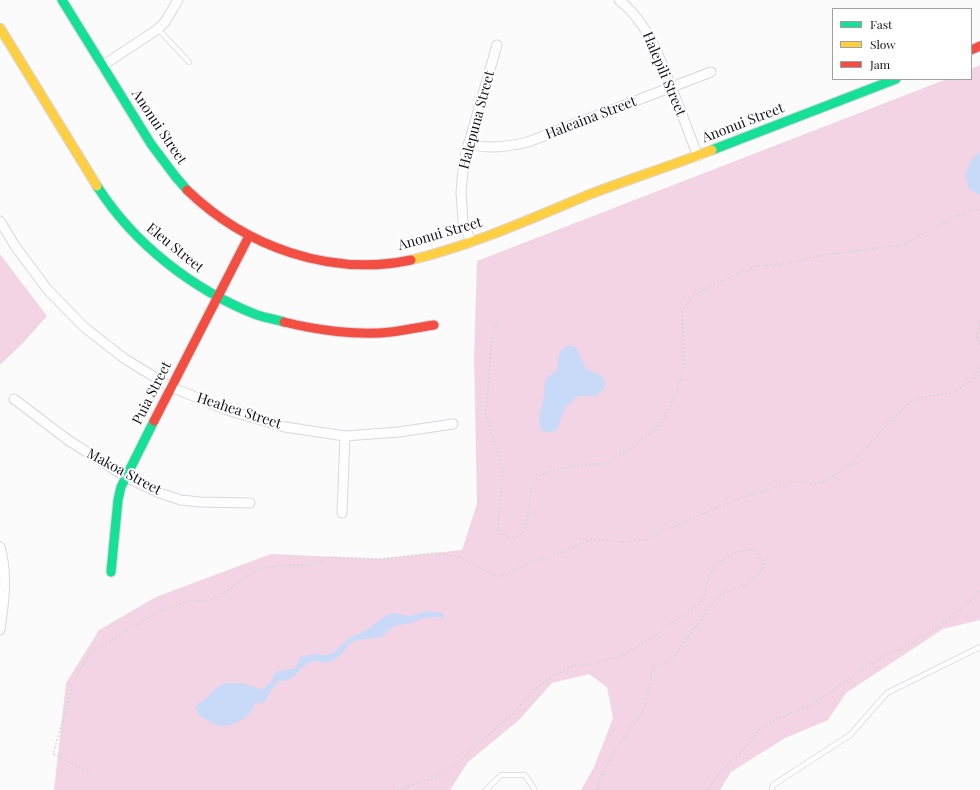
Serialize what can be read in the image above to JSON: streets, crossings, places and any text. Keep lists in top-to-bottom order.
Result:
{
  "streets": {
    "street": [
      "Halepili Street",
      "Haleaina Street",
      "Halepuna Street",
      "Anonui Street",
      "Eleu Street",
      "Puia Street",
      "Heahea Street",
      "Makoa Street"
    ]
  },
  "crossings": [
    ["Halepili Street", "Haleaina Street"],
    ["Halepili Street", "Anonui Street"],
    ["Haleaina Street", "Halepuna Street"],
    ["Halepuna Street", "Anonui Street"],
    ["Anonui Street", "Puia Street"],
    ["Eleu Street", "Puia Street"],
    ["Puia Street", "Heahea Street"],
    ["Puia Street", "Makoa Street"]
  ],
  "legend": ["Fast", "Slow", "Jam"]
}
